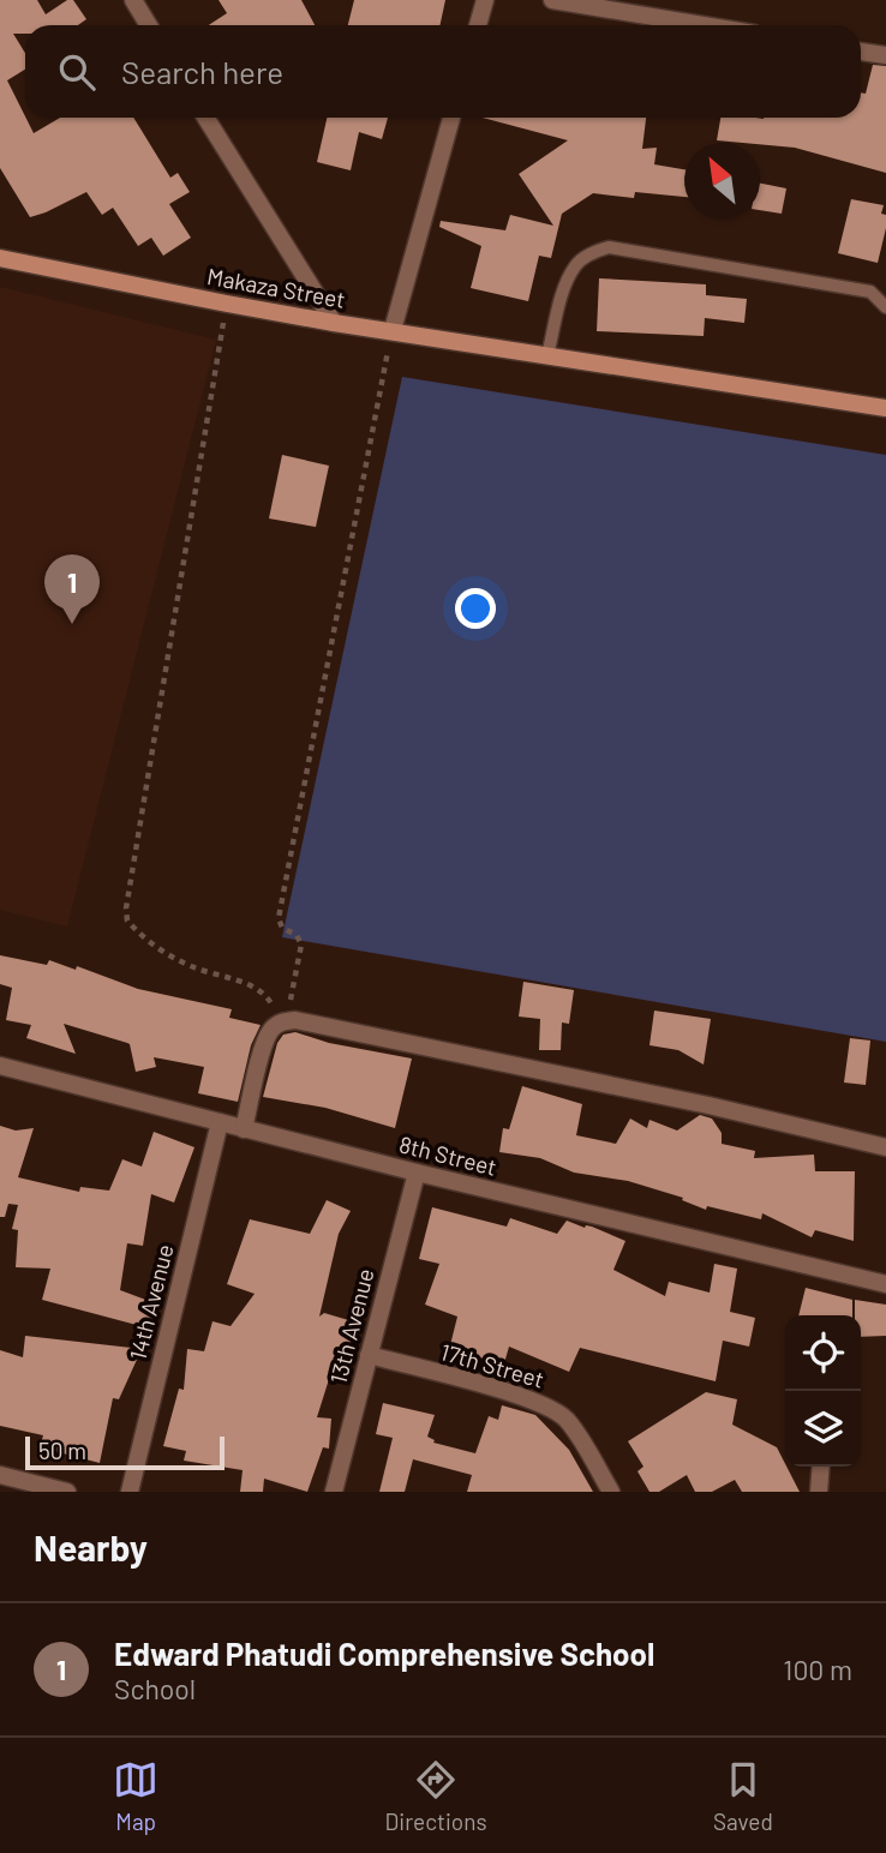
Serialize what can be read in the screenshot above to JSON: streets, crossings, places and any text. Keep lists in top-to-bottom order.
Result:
{
  "streets": {
    "street": [
      "Makaza Street",
      "8th Street",
      "14th Avenue",
      "13th Avenue",
      "17th Street"
    ]
  },
  "crossings": [
    ["8th Street", "14th Avenue"],
    ["8th Street", "13th Avenue"],
    ["13th Avenue", "17th Street"]
  ],
  "scale_bar": "50 m",
  "north": "top left",
  "page": {
    "search": "Search here",
    "pins": "1",
    "scale": "50 m",
    "heading": "Nearby",
    "list": [
      {
        "mark": "1",
        "name": "Edward Phatudi Comprehensive School",
        "note": "School",
        "value": "100 m"
      }
    ],
    "nav": ["Map", "Directions", "Saved"]
  }
}
